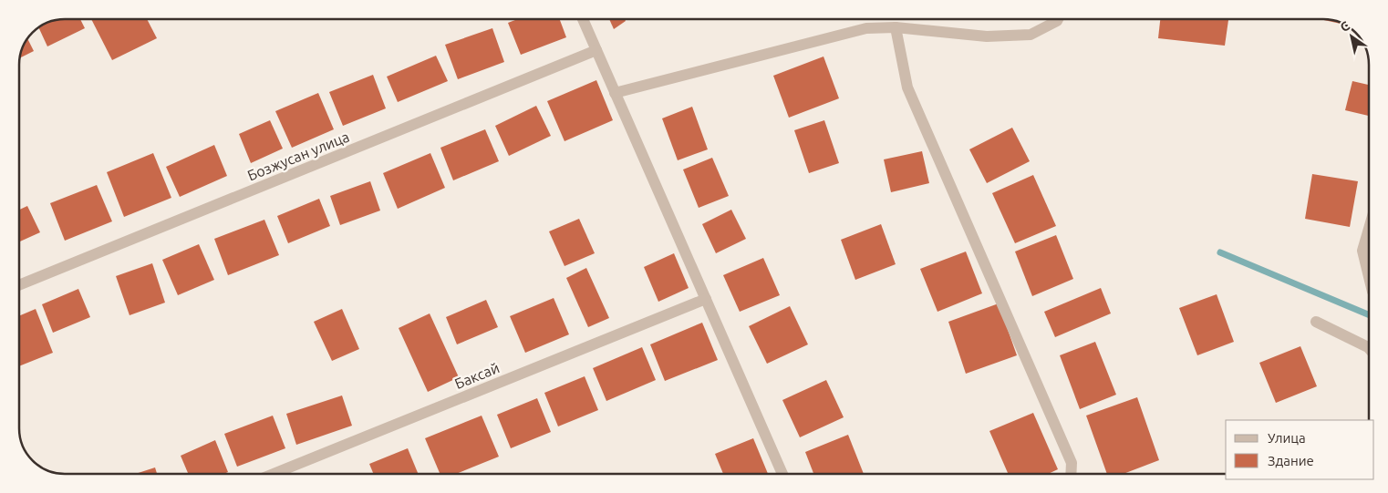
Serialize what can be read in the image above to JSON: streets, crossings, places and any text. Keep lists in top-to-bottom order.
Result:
{
  "streets": {
    "street": ["Бозжусан улица", "Баксай"]
  },
  "legend": ["Улица", "Здание"],
  "north": "top left"
}
